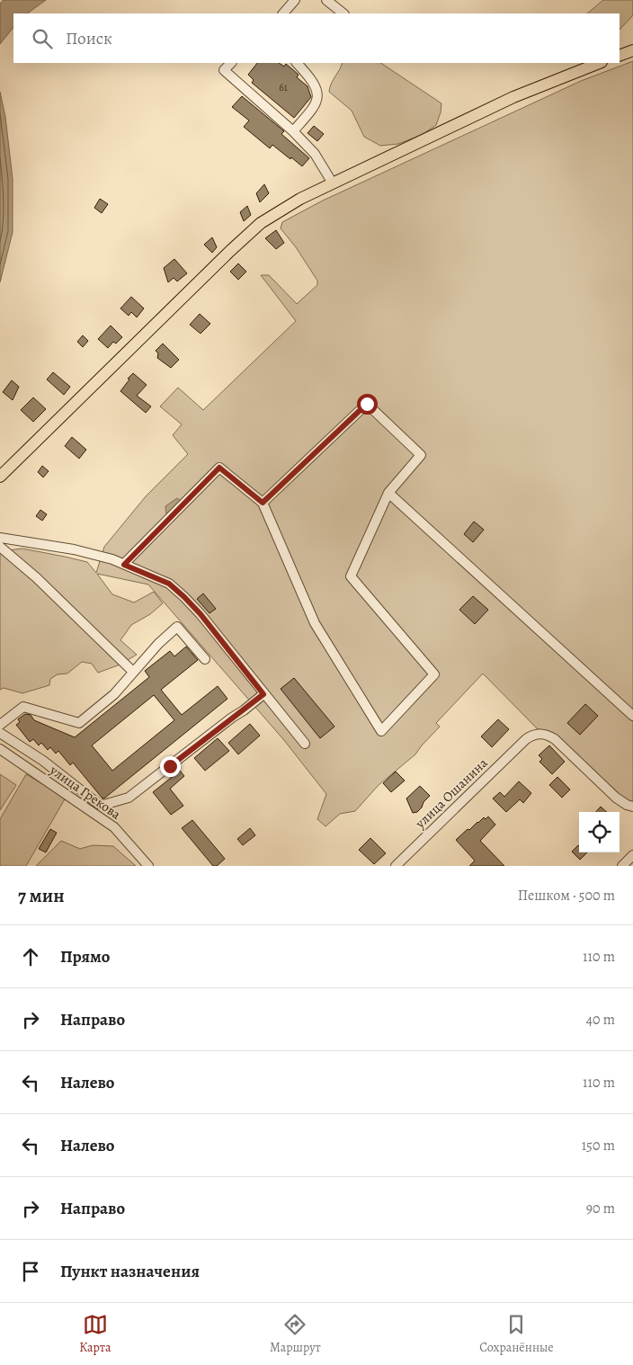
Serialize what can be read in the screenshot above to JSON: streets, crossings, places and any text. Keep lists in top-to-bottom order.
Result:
{
  "streets": {
    "street": ["улица Грекова", "улица Ошанина"]
  },
  "house_numbers": ["61"],
  "page": {
    "search": "Поиск",
    "heading": ["7 мин", "Пешком · 500 m"],
    "list": [
      ["Прямо", "110 m"],
      ["Направо", "40 m"],
      ["Налево", "110 m"],
      ["Налево", "150 m"],
      ["Направо", "90 m"],
      "Пункт назначения"
    ],
    "nav": ["Карта", "Маршрут", "Сохранённые"]
  }
}
